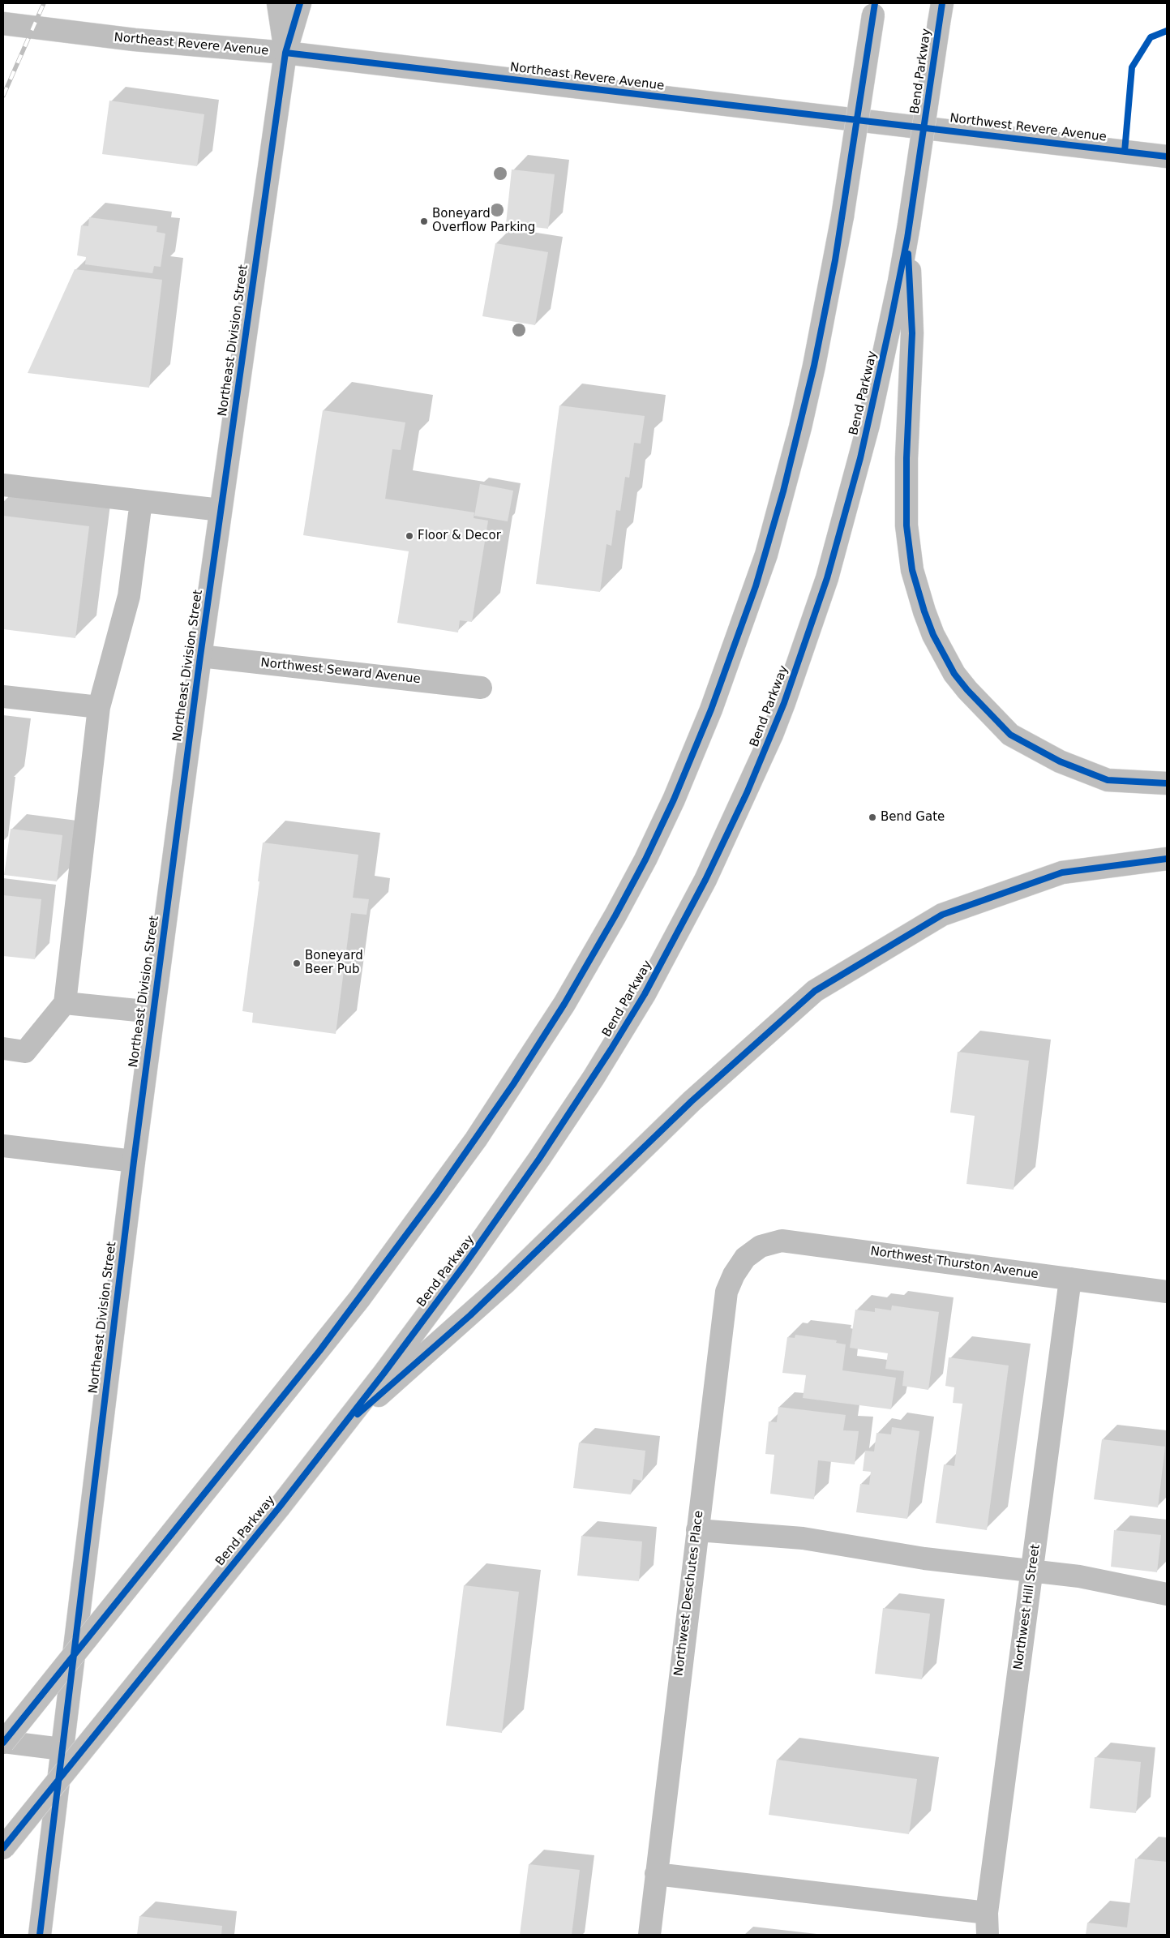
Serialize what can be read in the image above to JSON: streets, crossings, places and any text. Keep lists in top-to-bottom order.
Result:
{
  "streets": {
    "main road": [
      "Northeast Revere Avenue",
      "Bend Parkway",
      "Northwest Revere Avenue",
      "Northeast Division Street",
      "Northwest Seward Avenue",
      "Northwest Thurston Avenue",
      "Northwest Deschutes Place",
      "Northwest Hill Street"
    ]
  },
  "crossings": [
    ["Northeast Revere Avenue", "Northwest Revere Avenue"],
    ["Northeast Revere Avenue", "Northeast Division Street"],
    ["Northeast Division Street", "Northwest Seward Avenue"],
    ["Northwest Thurston Avenue", "Northwest Deschutes Place"],
    ["Northwest Thurston Avenue", "Northwest Hill Street"]
  ],
  "places": [
    "Boneyard Overflow Parking",
    "Floor & Decor",
    "Bend Gate",
    "Boneyard Beer Pub"
  ]
}
